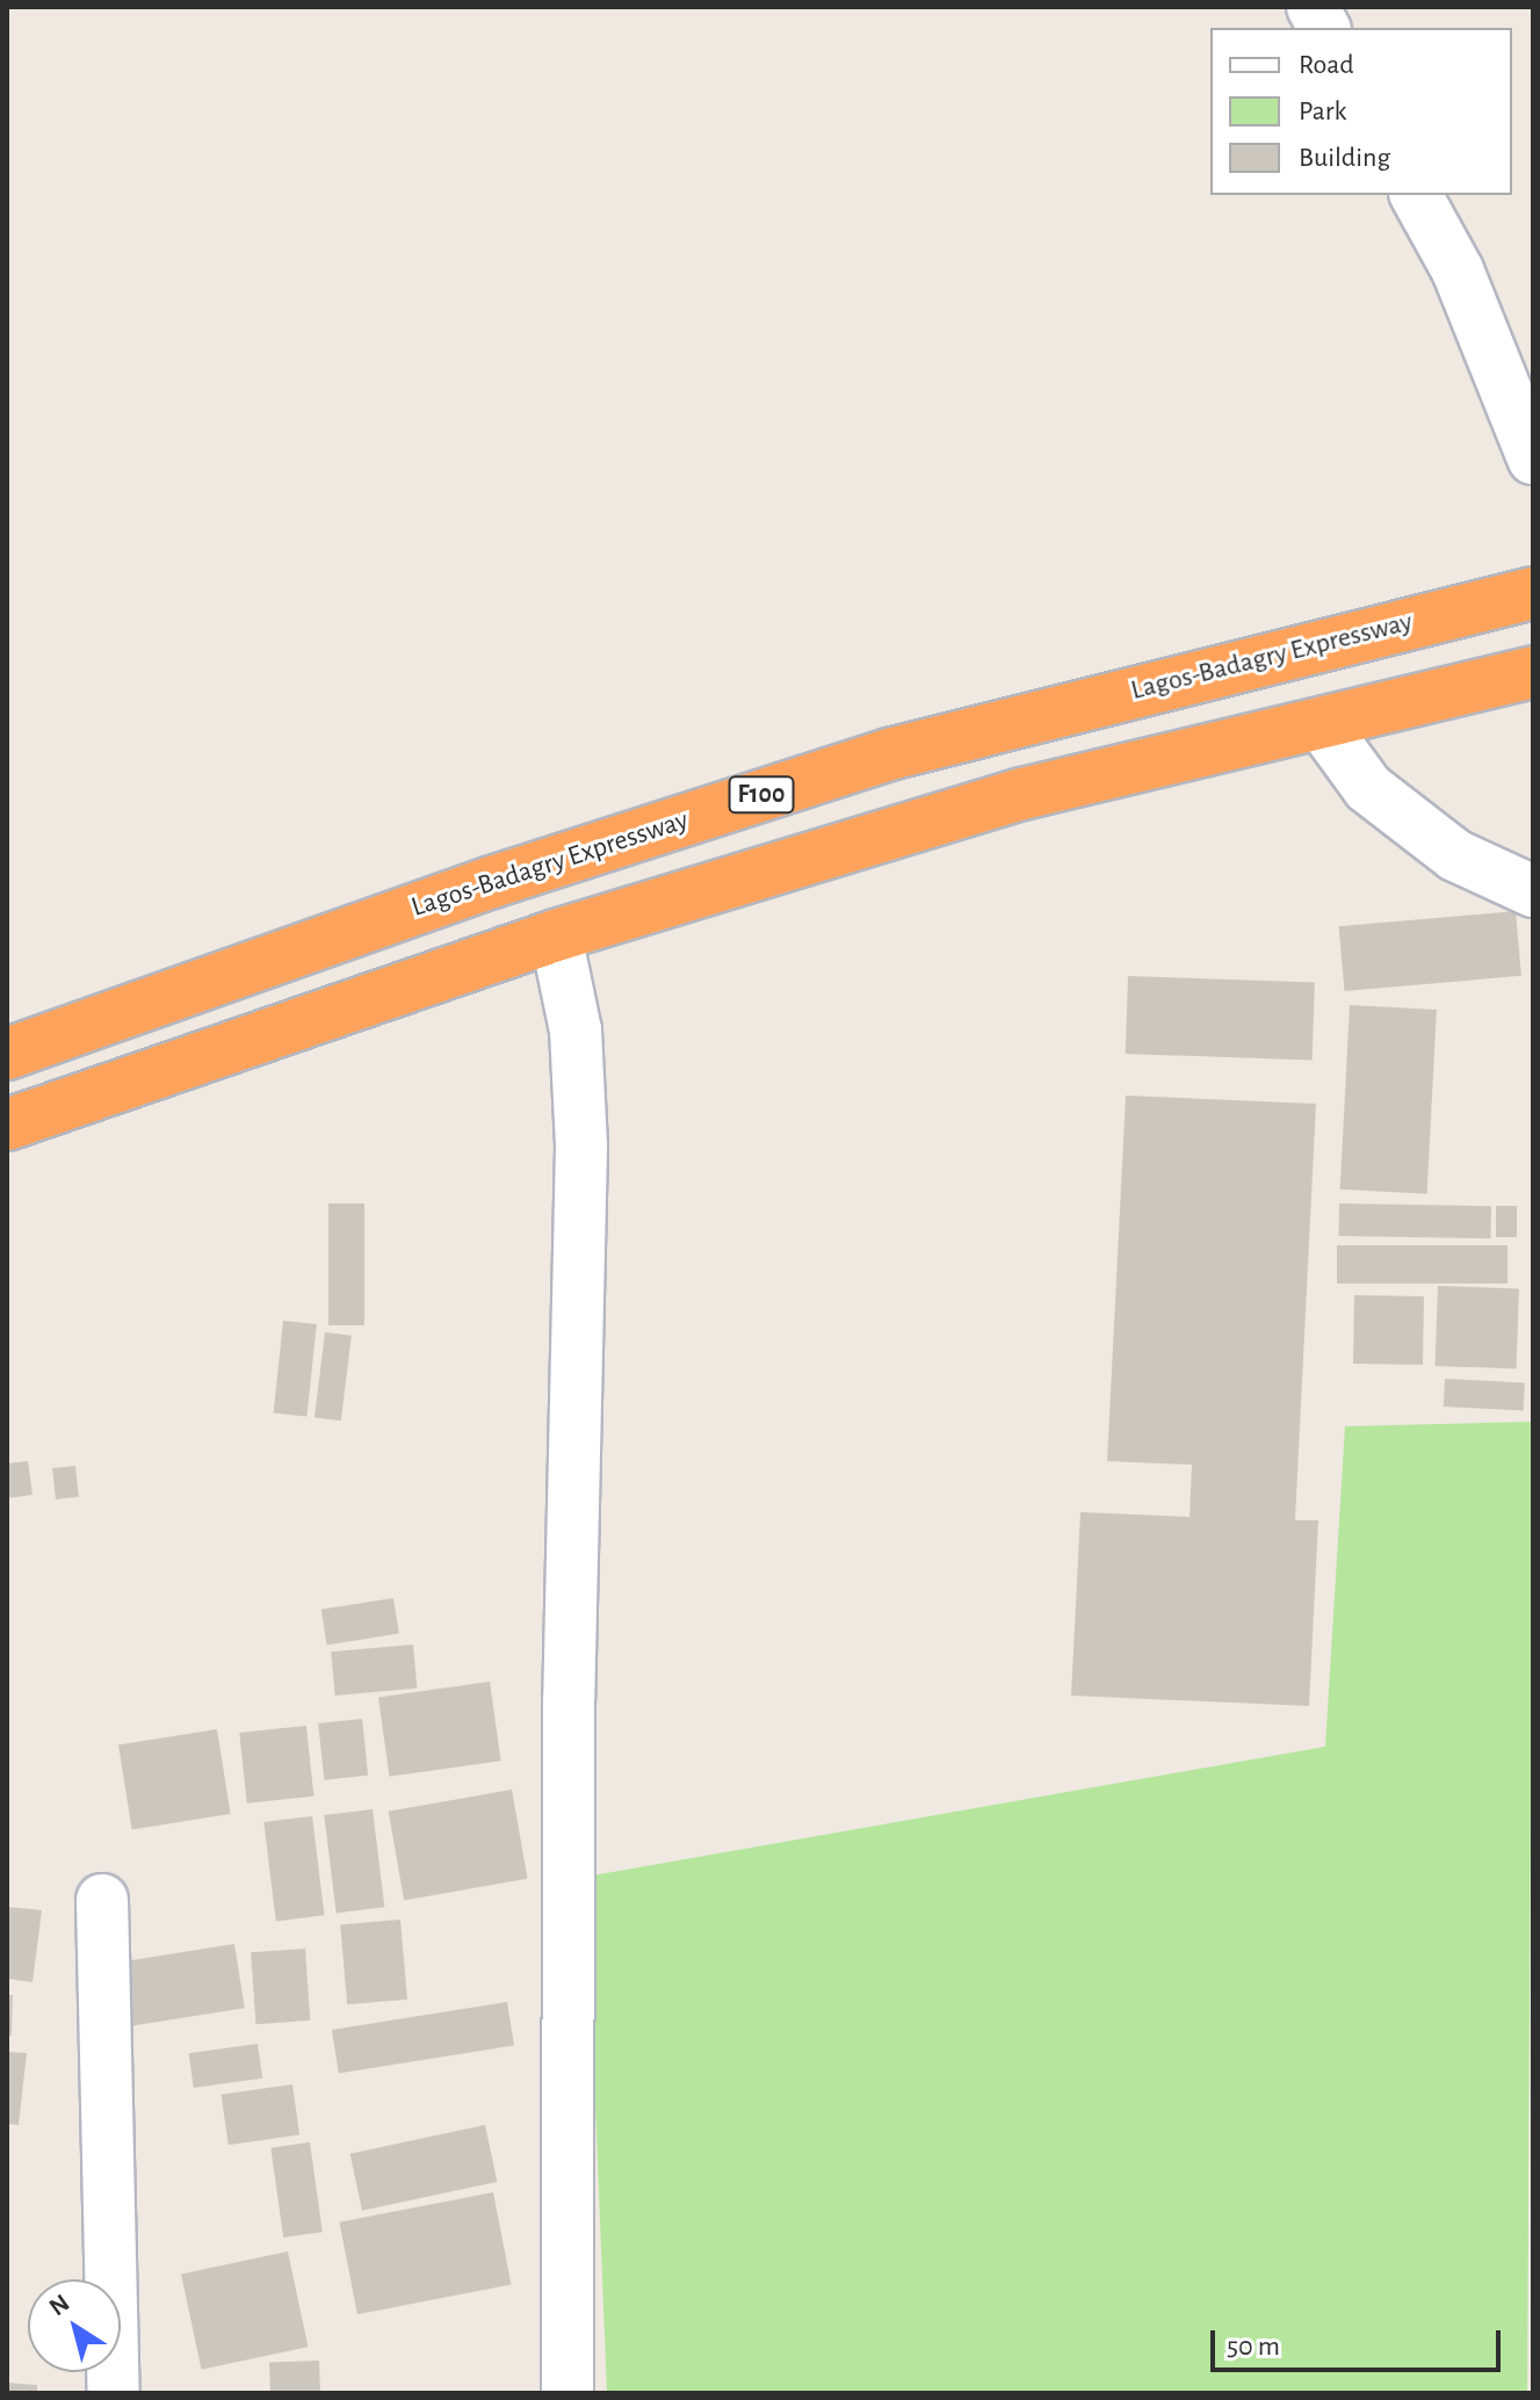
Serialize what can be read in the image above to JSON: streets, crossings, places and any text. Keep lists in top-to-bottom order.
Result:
{
  "streets": {
    "highway": ["Lagos-Badagry Expressway", "F100"]
  },
  "legend": ["Road", "Park", "Building"],
  "scale_bar": "50 m",
  "north": "top left"
}
